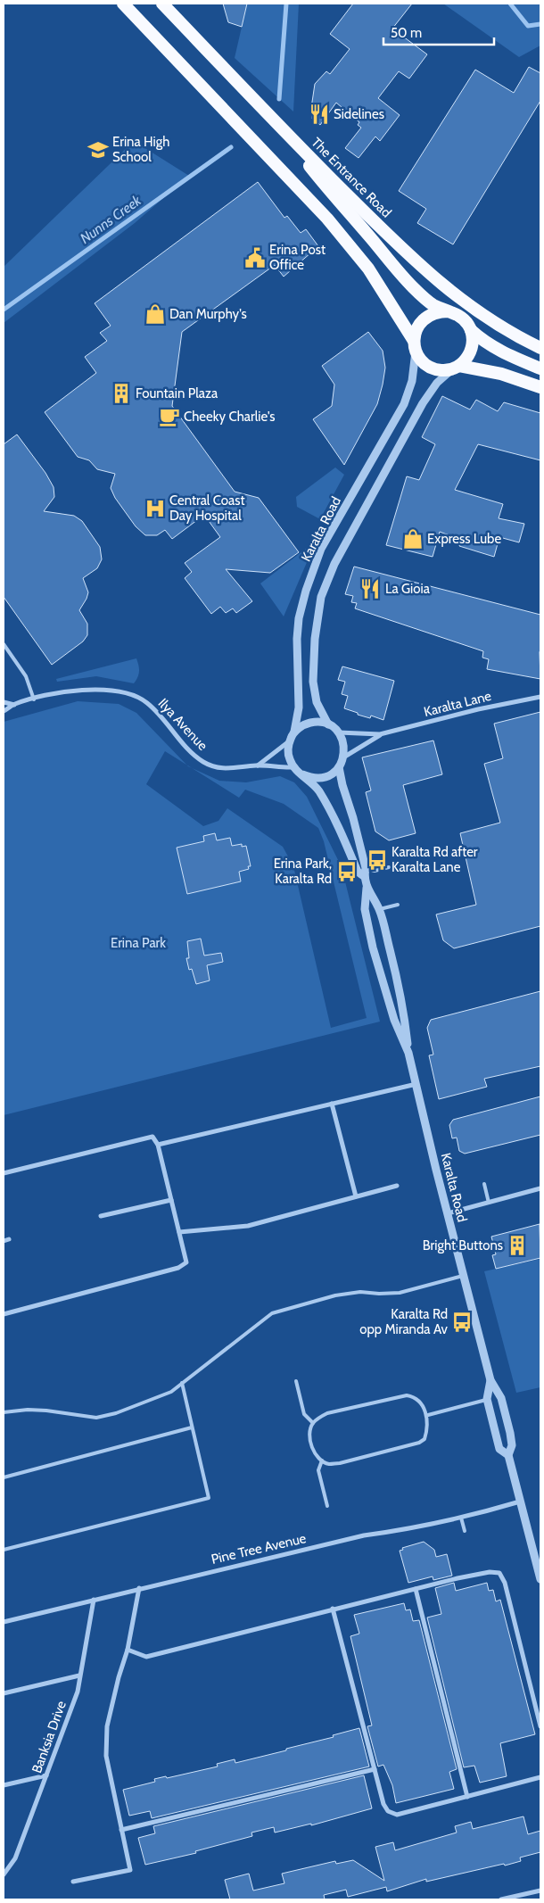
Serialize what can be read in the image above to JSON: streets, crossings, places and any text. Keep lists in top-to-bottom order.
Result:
{
  "streets": {
    "highway": ["The Entrance Road"],
    "street": [
      "Karalta Road",
      "Karalta Lane",
      "Ilya Avenue",
      "Pine Tree Avenue",
      "Banksia Drive"
    ]
  },
  "crossings": [
    ["Karalta Road", "Karalta Lane"],
    ["Karalta Road", "Ilya Avenue"],
    ["Karalta Road", "Pine Tree Avenue"],
    ["Karalta Lane", "Ilya Avenue"],
    ["Pine Tree Avenue", "Banksia Drive"]
  ],
  "water": ["Nunns Creek"],
  "parks": ["Erina Park"],
  "places": {
    "restaurant": ["Sidelines", "La Gioia"],
    "school or university": ["Erina High School"],
    "public building": ["Erina Post Office"],
    "shop": ["Dan Murphy's", "Express Lube"],
    "building": ["Fountain Plaza", "Bright Buttons"],
    "cafe": ["Cheeky Charlie's"],
    "hospital": ["Central Coast Day Hospital"],
    "bus stop": ["Karalta Rd after Karalta Lane", "Erina Park, Karalta Rd", "Karalta Rd opp Miranda Av"]
  },
  "scale_bar": "50 m"
}
